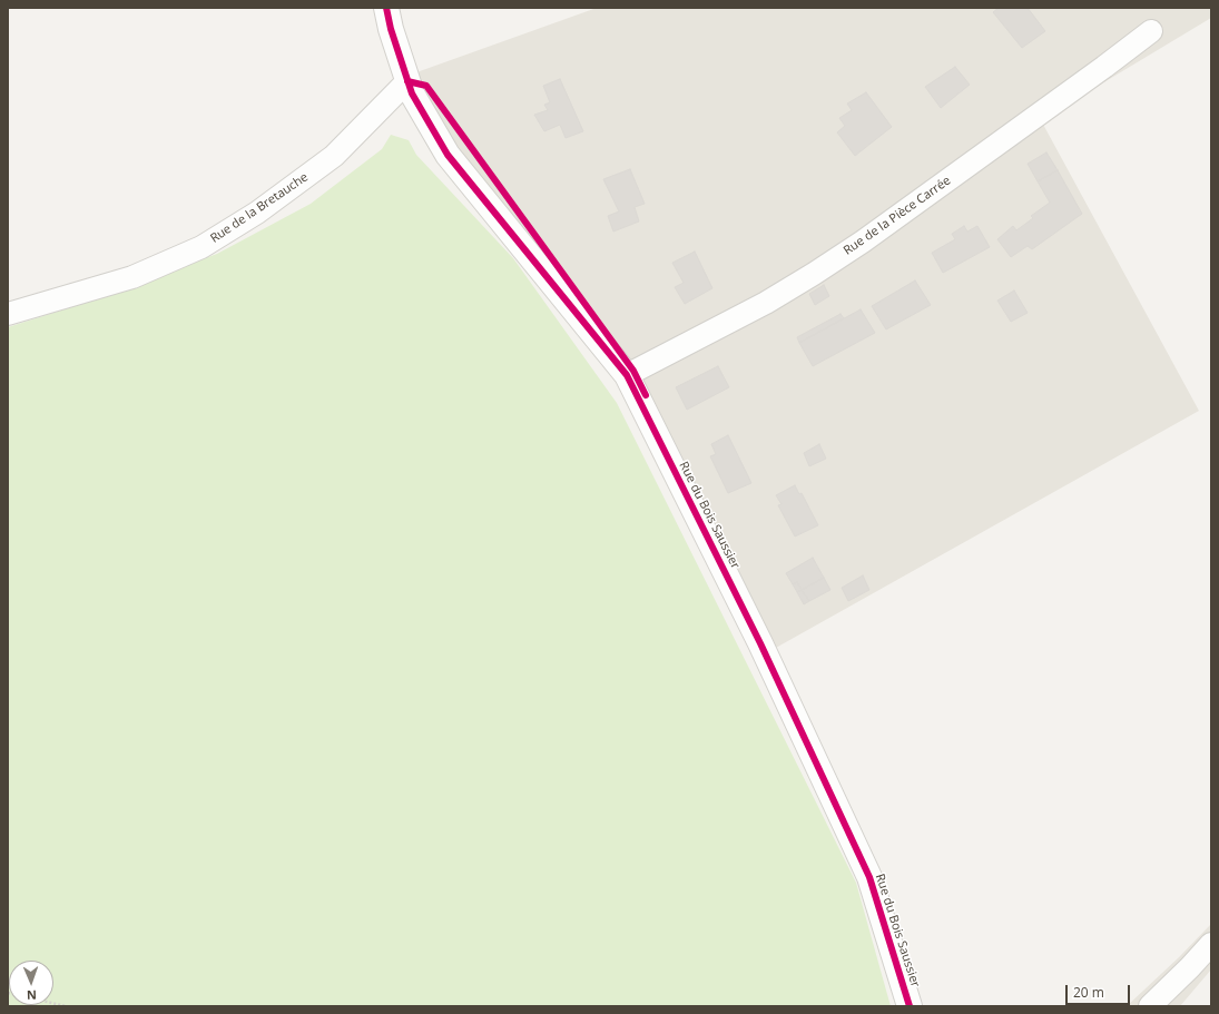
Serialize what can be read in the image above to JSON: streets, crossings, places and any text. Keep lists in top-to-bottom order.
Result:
{
  "streets": {
    "street": ["Rue de la Bretauche", "Rue de la Pièce Carrée", "Rue du Bois Saussier"]
  },
  "crossings": [
    ["Rue de la Bretauche", "Rue du Bois Saussier"],
    ["Rue de la Pièce Carrée", "Rue du Bois Saussier"]
  ],
  "scale_bar": "20 m",
  "north": "bottom"
}
